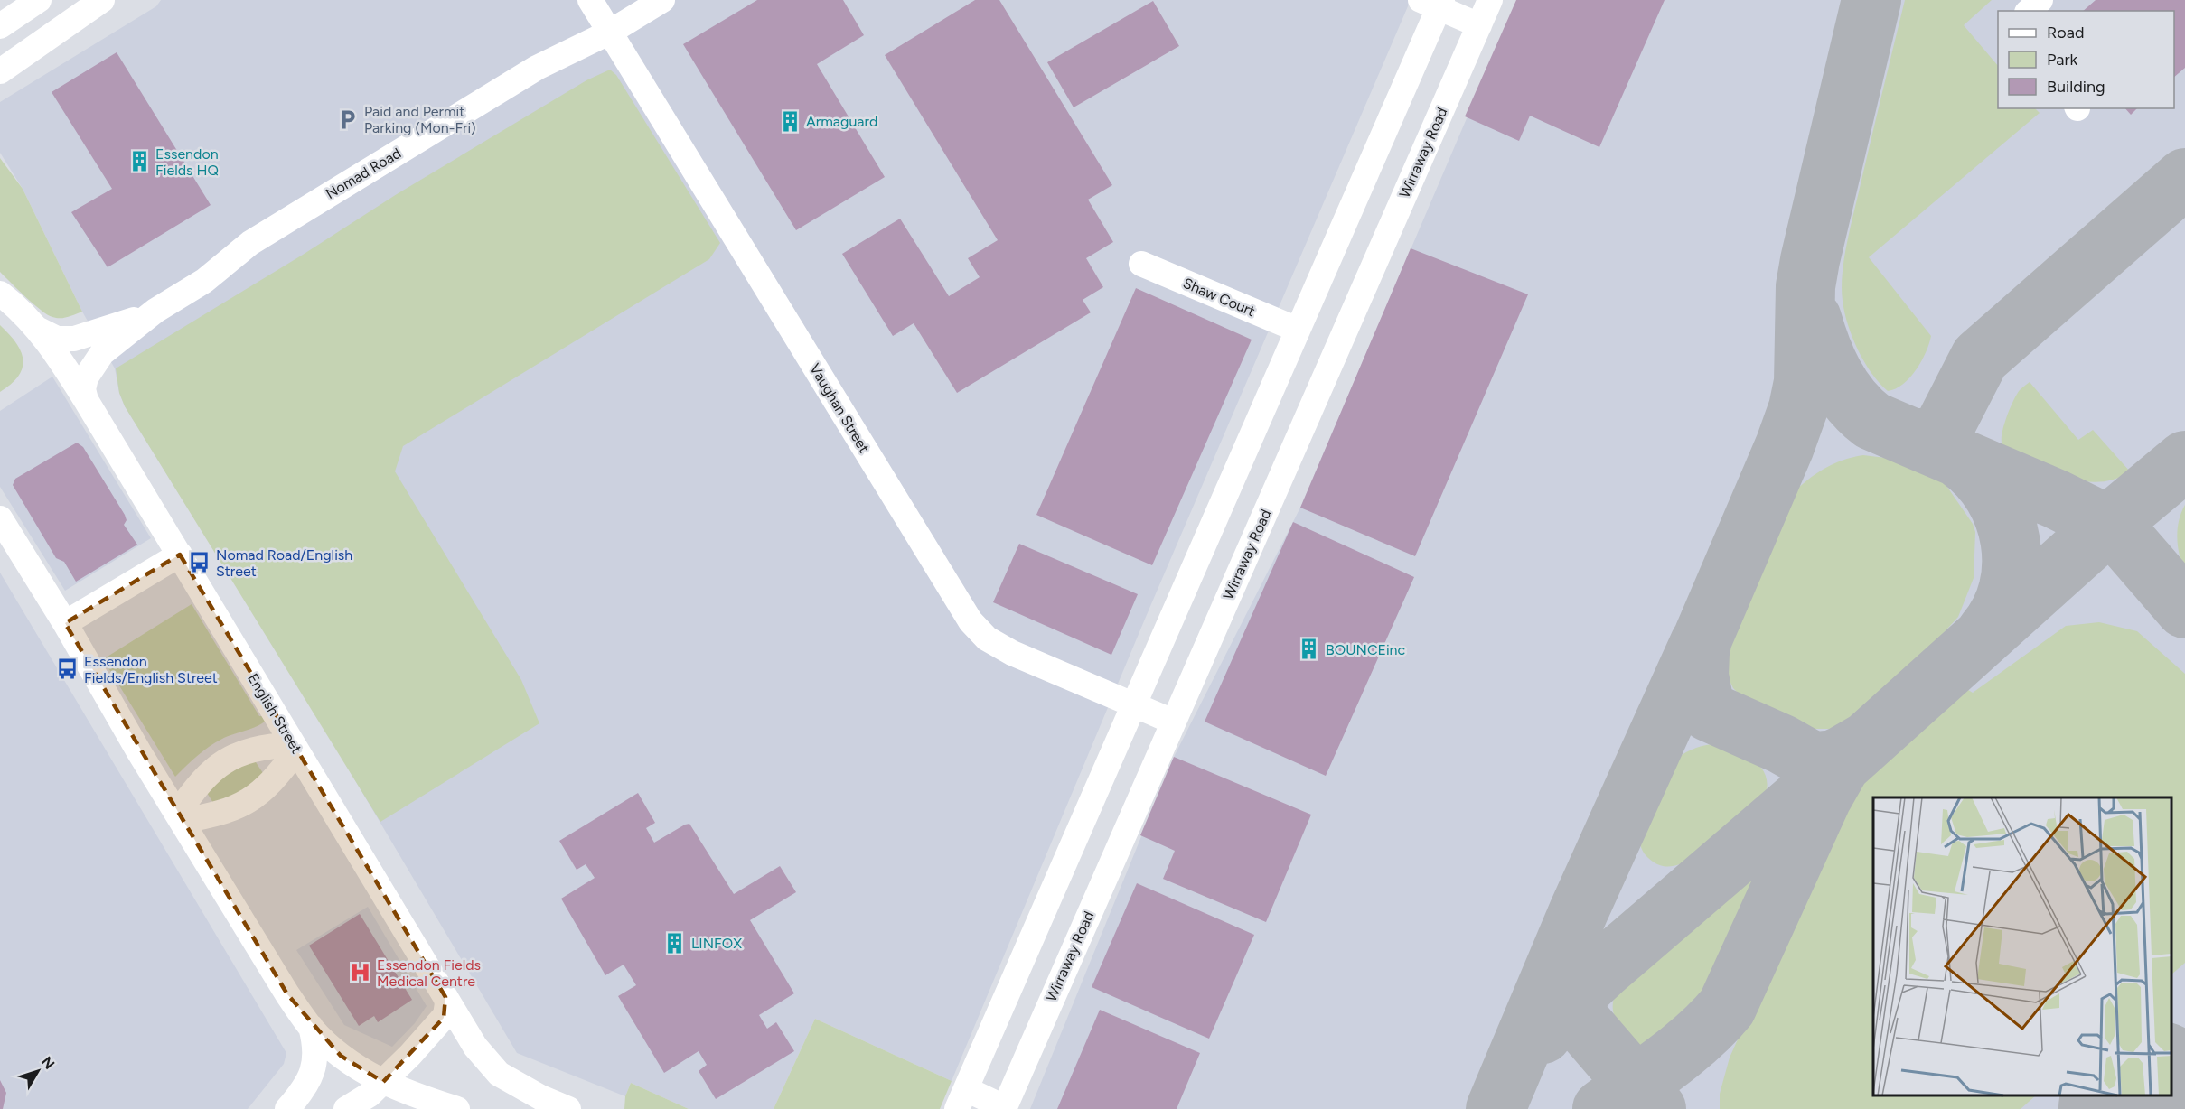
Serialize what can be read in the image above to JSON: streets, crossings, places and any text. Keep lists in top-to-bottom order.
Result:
{
  "streets": {
    "street": [
      "Wirraway Road",
      "Nomad Road",
      "Shaw Court",
      "Vaughan Street",
      "English Street"
    ]
  },
  "crossings": [
    ["Wirraway Road", "Vaughan Street"],
    ["Nomad Road", "Vaughan Street"],
    ["Nomad Road", "English Street"]
  ],
  "places": {
    "parking": ["Paid and Permit Parking (Mon-Fri)"],
    "building": [
      "Armaguard",
      "Essendon Fields HQ",
      "BOUNCEinc",
      "LINFOX"
    ],
    "bus stop": ["Nomad Road/English Street", "Essendon Fields/English Street"],
    "hospital": ["Essendon Fields Medical Centre"]
  },
  "legend": ["Road", "Park", "Building"],
  "north": "top right"
}
